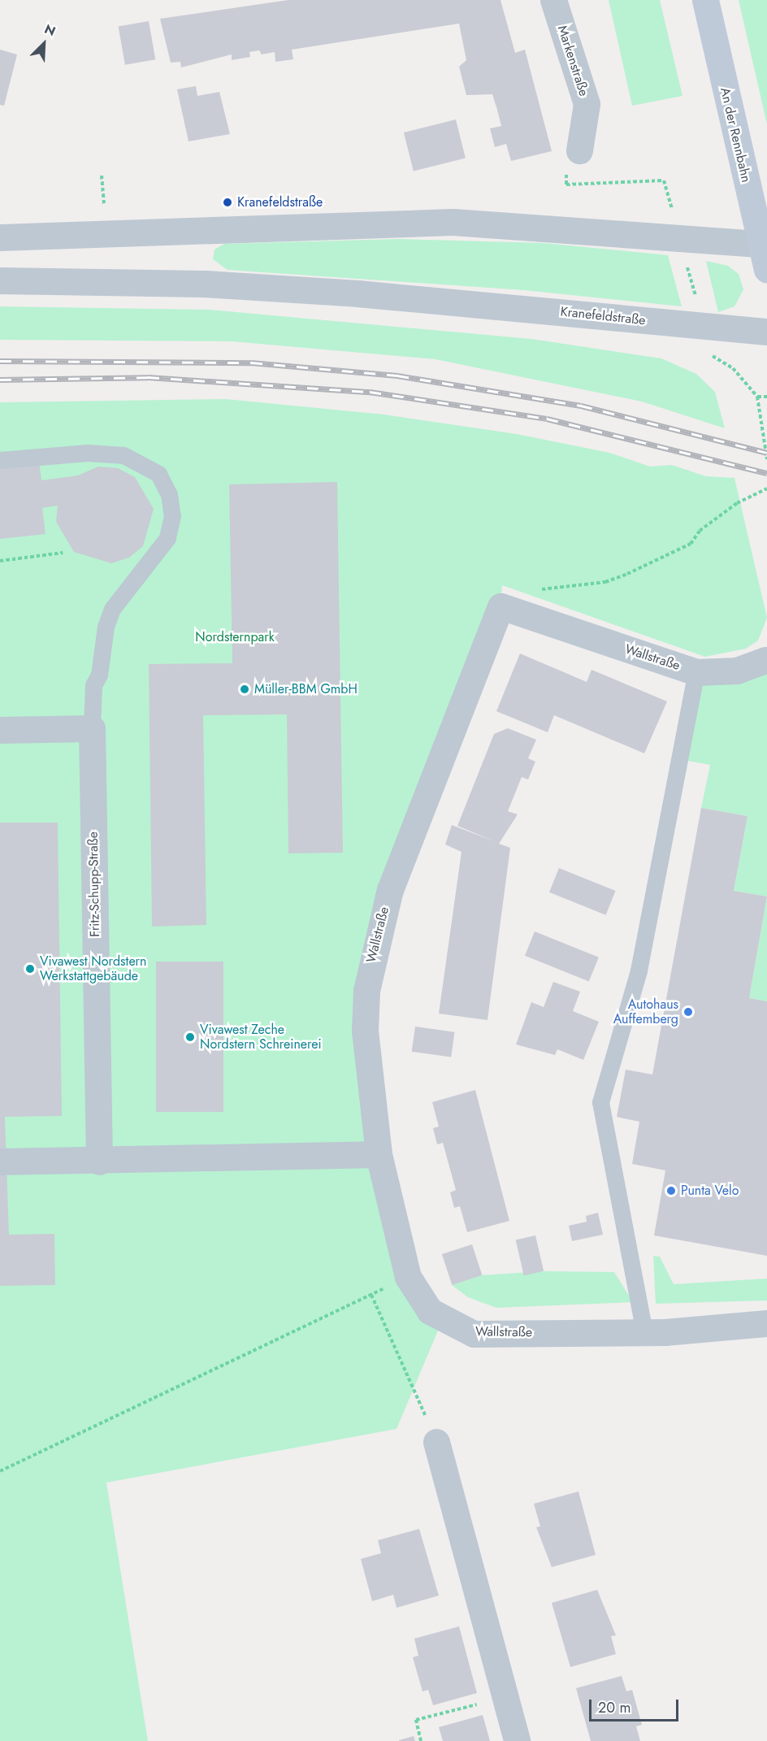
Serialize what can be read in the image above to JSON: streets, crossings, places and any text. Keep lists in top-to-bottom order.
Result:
{
  "streets": {
    "main road": ["An der Rennbahn"],
    "street": [
      "Markenstraße",
      "Kranefeldstraße",
      "Wallstraße",
      "Fritz-Schupp-Straße"
    ]
  },
  "parks": ["Nordsternpark"],
  "places": [
    "Kranefeldstraße",
    "Müller-BBM GmbH",
    "Vivawest Nordstern Werkstattgebäude",
    "Autohaus Auffemberg",
    "Vivawest Zeche Nordstern Schreinerei",
    "Punta Velo"
  ],
  "scale_bar": "20 m",
  "north": "top right"
}
